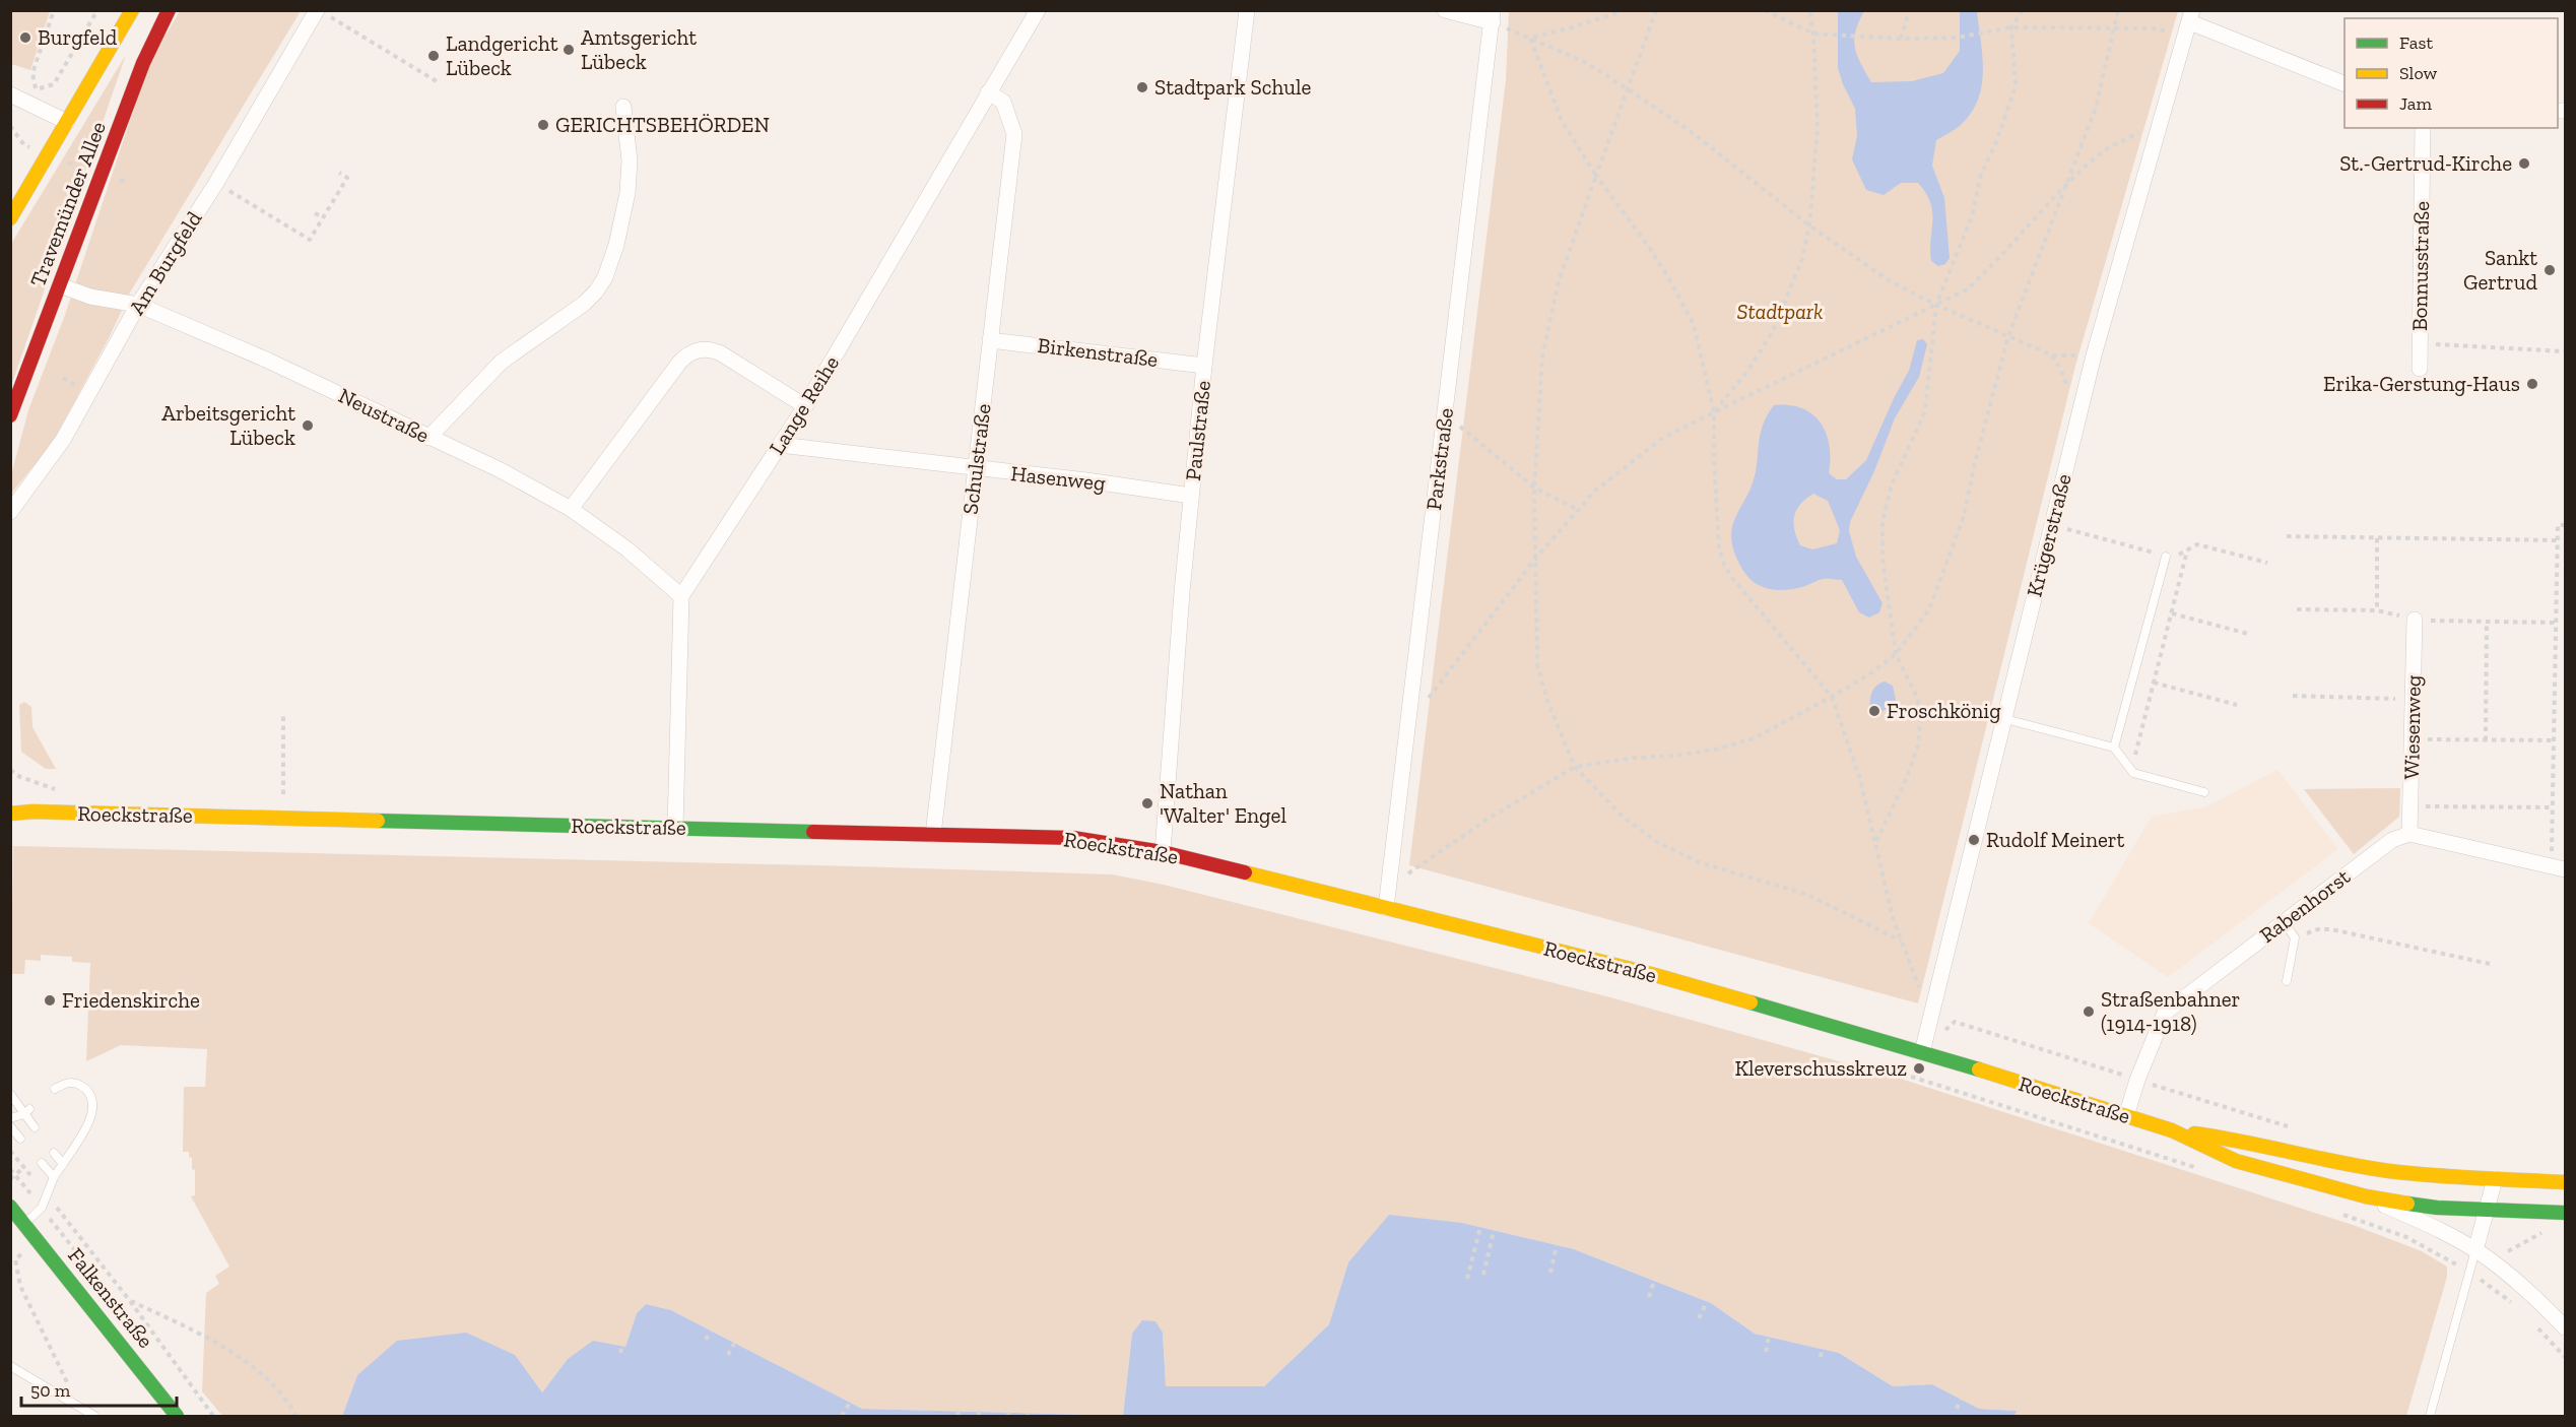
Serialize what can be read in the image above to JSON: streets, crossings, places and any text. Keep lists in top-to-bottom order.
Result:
{
  "streets": {
    "main road": ["Travemünder Allee", "Roeckstraße", "Falkenstraße"],
    "street": [
      "Am Burgfeld",
      "Bonnusstraße",
      "Birkenstraße",
      "Lange Reihe",
      "Neustraße",
      "Paulstraße",
      "Schulstraße",
      "Parkstraße",
      "Hasenweg",
      "Krügerstraße",
      "Wiesenweg",
      "Rabenhorst"
    ]
  },
  "crossings": [
    ["Travemünder Allee", "Neustraße"],
    ["Am Burgfeld", "Neustraße"],
    ["Birkenstraße", "Paulstraße"],
    ["Birkenstraße", "Schulstraße"],
    ["Lange Reihe", "Neustraße"],
    ["Lange Reihe", "Schulstraße"],
    ["Lange Reihe", "Hasenweg"],
    ["Paulstraße", "Hasenweg"],
    ["Paulstraße", "Roeckstraße"],
    ["Schulstraße", "Hasenweg"],
    ["Schulstraße", "Roeckstraße"],
    ["Parkstraße", "Roeckstraße"],
    ["Krügerstraße", "Roeckstraße"],
    ["Wiesenweg", "Rabenhorst"],
    ["Roeckstraße", "Rabenhorst"]
  ],
  "parks": ["Stadtpark"],
  "places": [
    "Burgfeld",
    "Amtsgericht Lübeck",
    "Landgericht Lübeck",
    "Stadtpark Schule",
    "GERICHTSBEHÖRDEN",
    "St.-Gertrud-Kirche",
    "Sankt Gertrud",
    "Erika-Gerstung-Haus",
    "Arbeitsgericht Lübeck",
    "Froschkönig",
    "Nathan 'Walter' Engel",
    "Rudolf Meinert",
    "Friedenskirche",
    "Straßenbahner (1914-1918)",
    "Kleverschusskreuz"
  ],
  "legend": ["Fast", "Slow", "Jam"],
  "scale_bar": "50 m"
}
